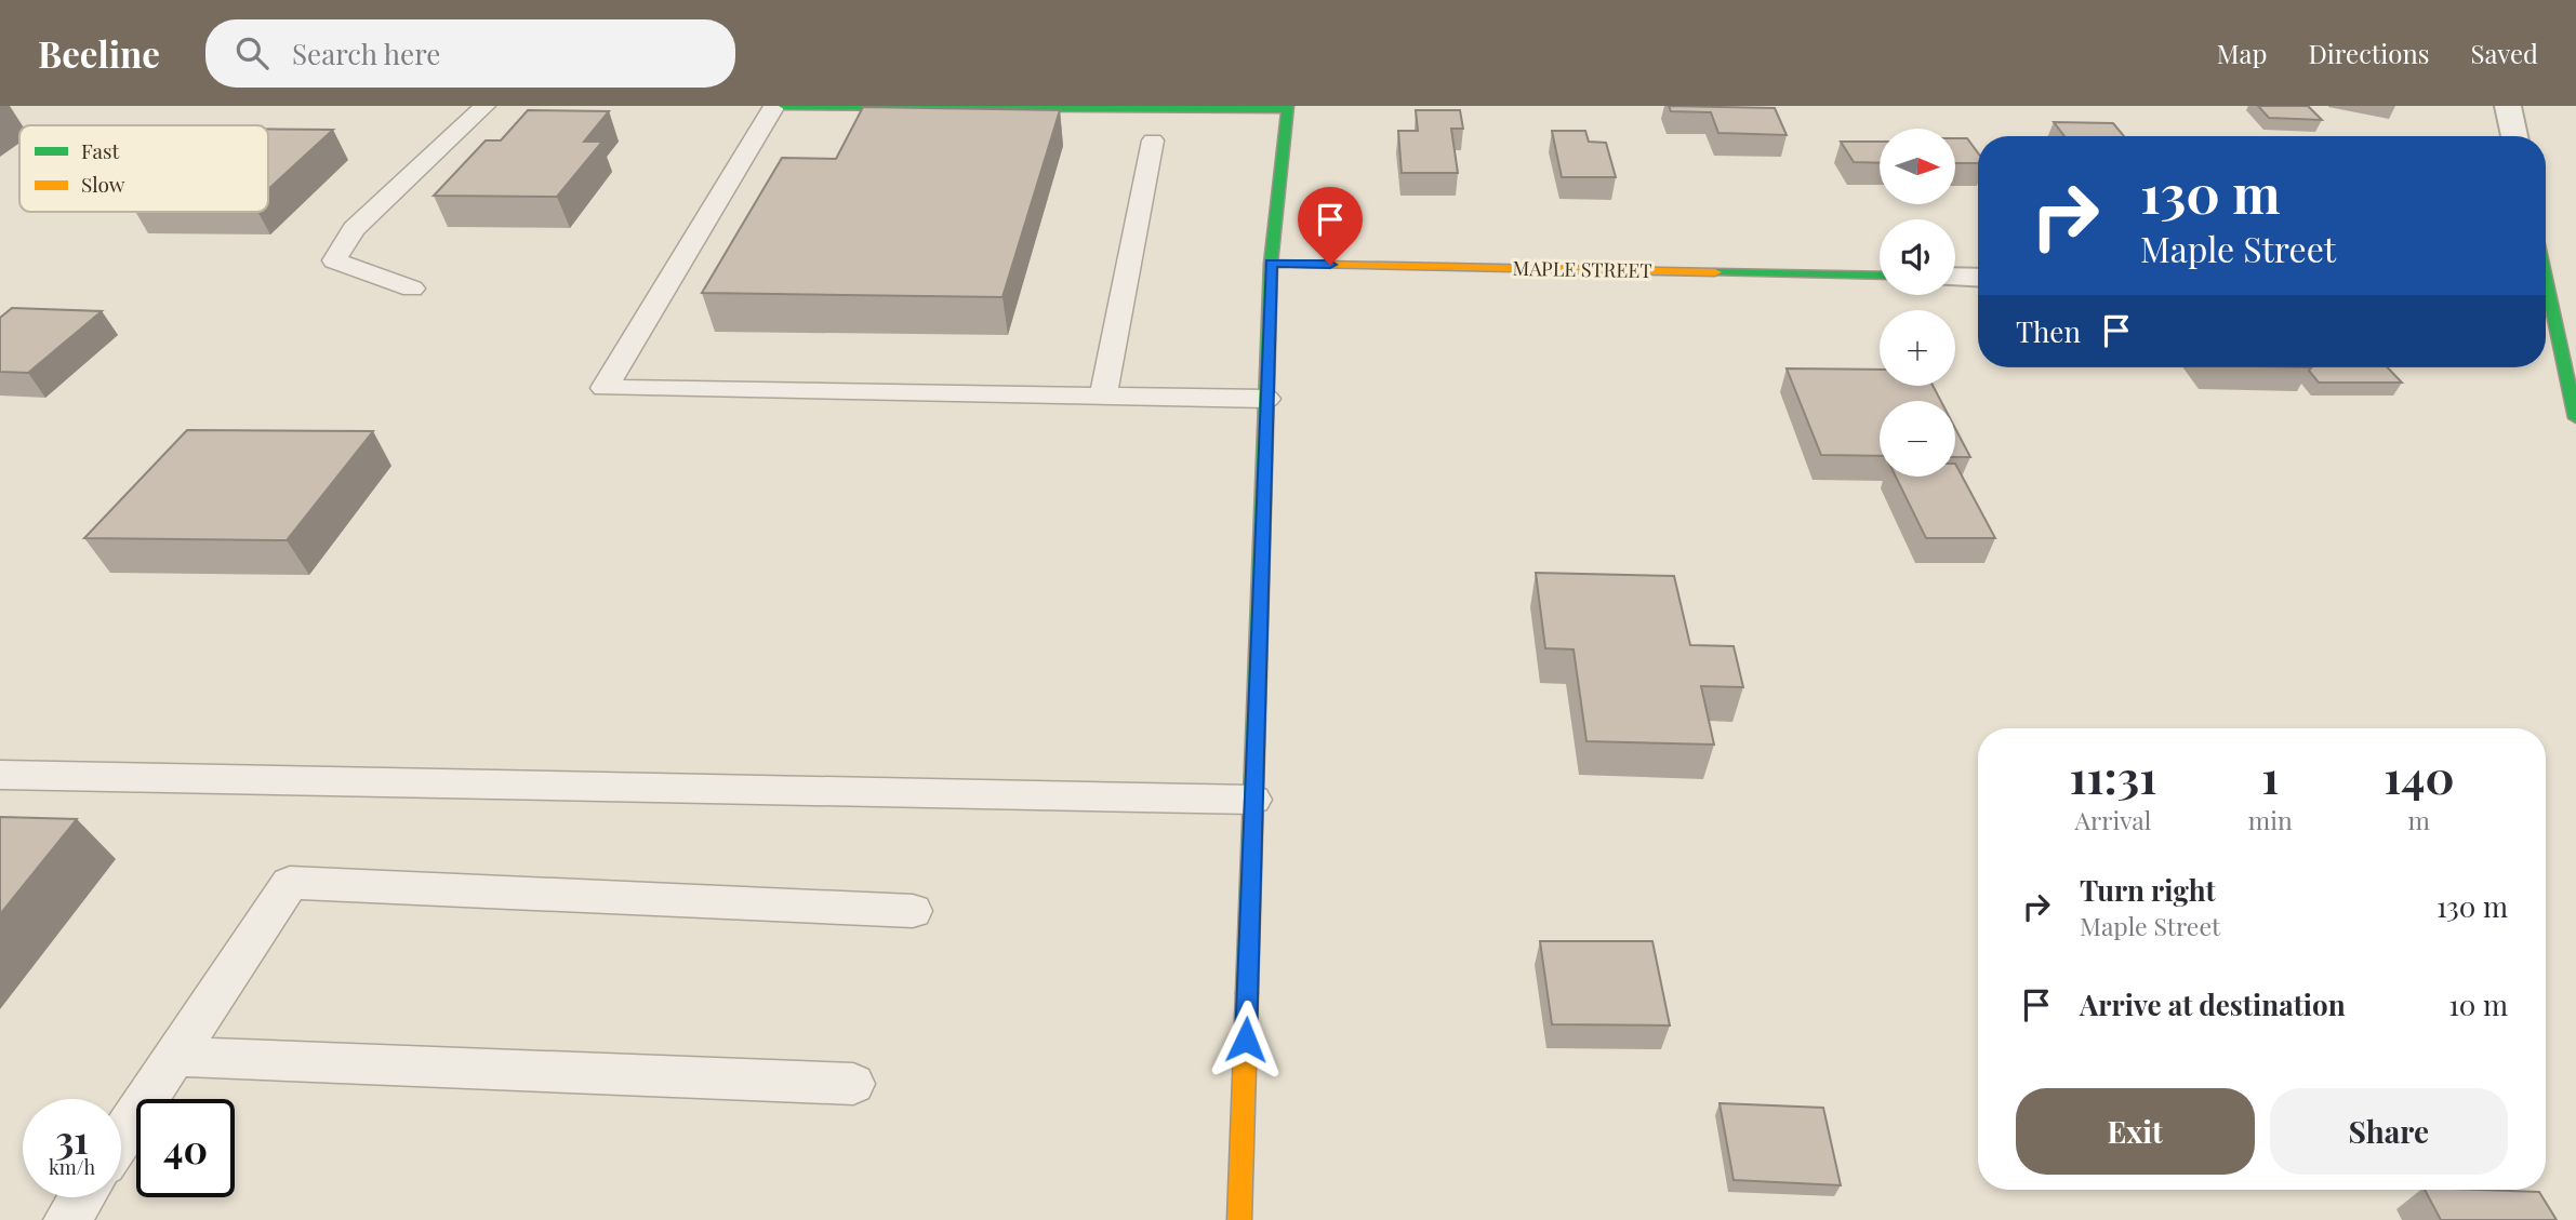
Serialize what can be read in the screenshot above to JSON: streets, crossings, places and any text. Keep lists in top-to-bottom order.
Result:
{
  "streets": {
    "street": ["MAPLE STREET"]
  },
  "legend": ["Fast", "Slow"],
  "north": "right",
  "page": {
    "header": "Beeline",
    "search": "Search here",
    "nav": ["Map", "Directions", "Saved"],
    "map_buttons": ["+", "−"],
    "turn": ["130 m", "Maple Street"],
    "then": "Then",
    "eta": [
      "11:31",
      "Arrival",
      "1",
      "min",
      "140",
      "m"
    ],
    "list": [
      {
        "name": "Turn right",
        "note": "Maple Street",
        "value": "130 m"
      },
      {
        "name": "Arrive at destination",
        "value": "10 m"
      }
    ],
    "buttons": ["Exit", "Share"],
    "speed": "31 km/h",
    "limit": "40"
  }
}
